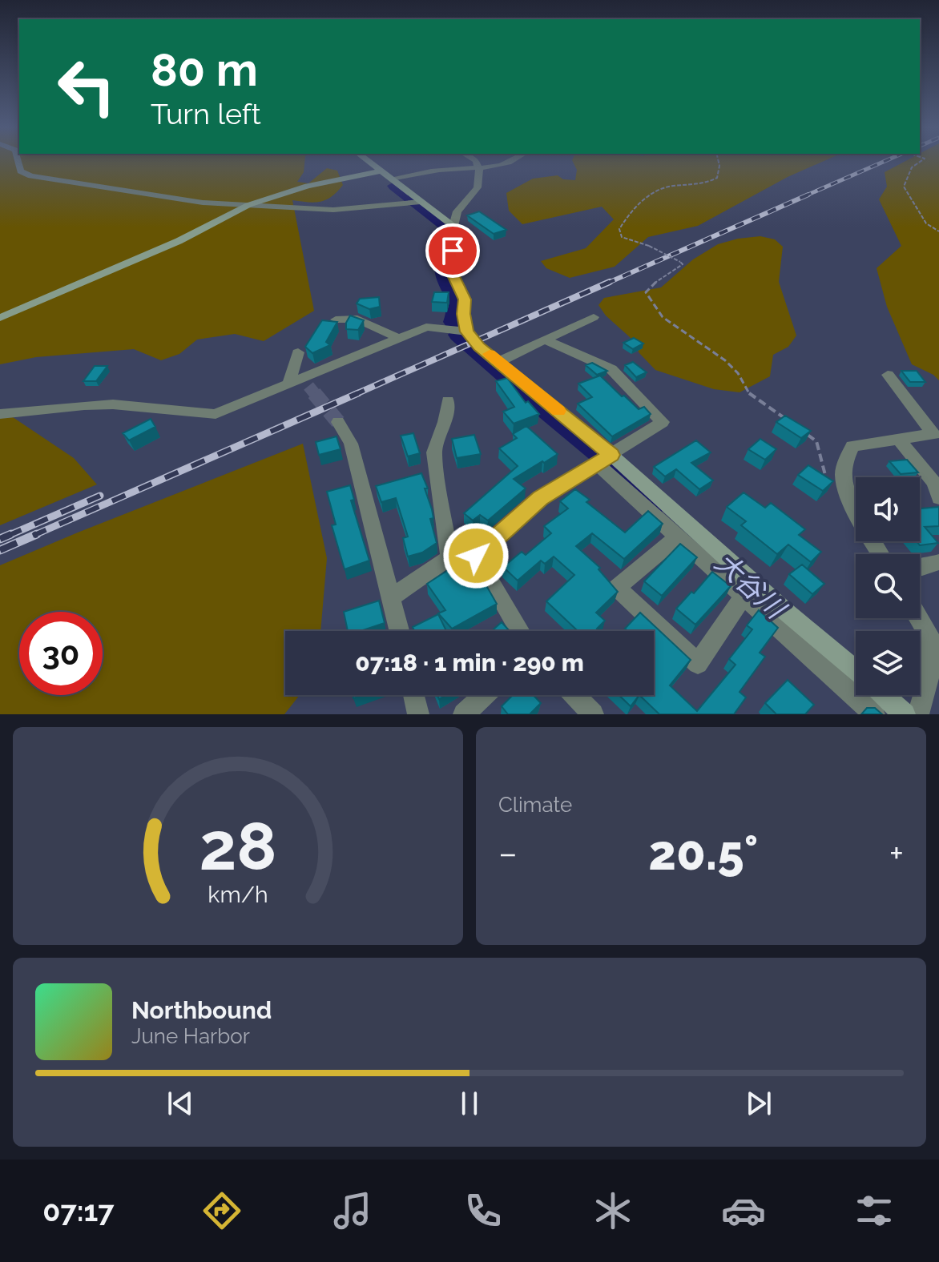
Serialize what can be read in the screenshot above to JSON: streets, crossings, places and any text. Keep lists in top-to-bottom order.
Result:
{
  "water": ["大谷川"],
  "page": {
    "turn": ["80 m", "Turn left"],
    "limit": "30",
    "trip": "07:18 · 1 min · 290 m",
    "tile": "Climate",
    "heat": ["−", "20.5°", "+"],
    "song": ["Northbound", "June Harbor"],
    "tabs": "07:17",
    "gauge": ["28", "km/h"]
  }
}
